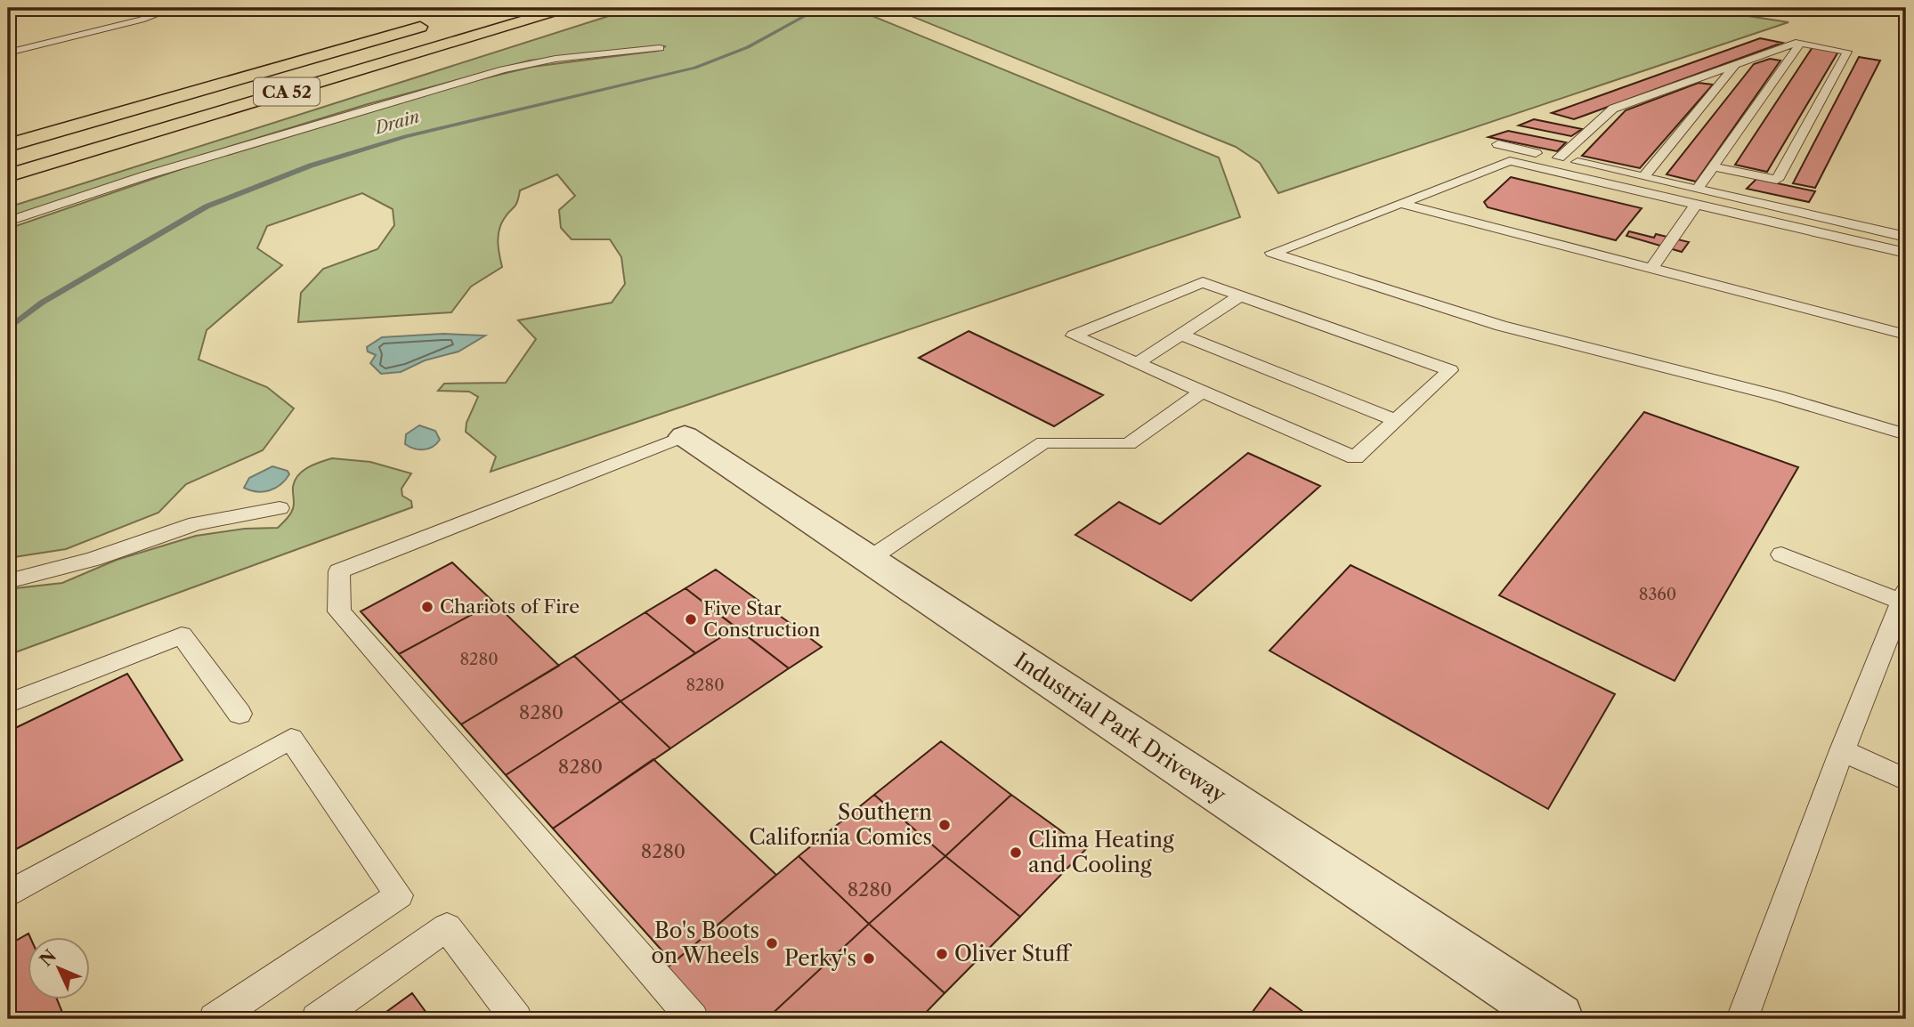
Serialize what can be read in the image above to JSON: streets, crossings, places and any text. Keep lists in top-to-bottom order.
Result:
{
  "streets": {
    "highway": ["CA 52"],
    "street": ["Industrial Park Driveway"]
  },
  "water": ["Drain"],
  "places": [
    "Chariots of Fire",
    "Five Star Construction",
    "Southern California Comics",
    "Clima Heating and Cooling",
    "Bo's Boots on Wheels",
    "Oliver Stuff",
    "Perky's"
  ],
  "house_numbers": [
    "8360",
    "8280",
    "8280",
    "8280",
    "8280",
    "8280",
    "8280"
  ],
  "north": "top left"
}
